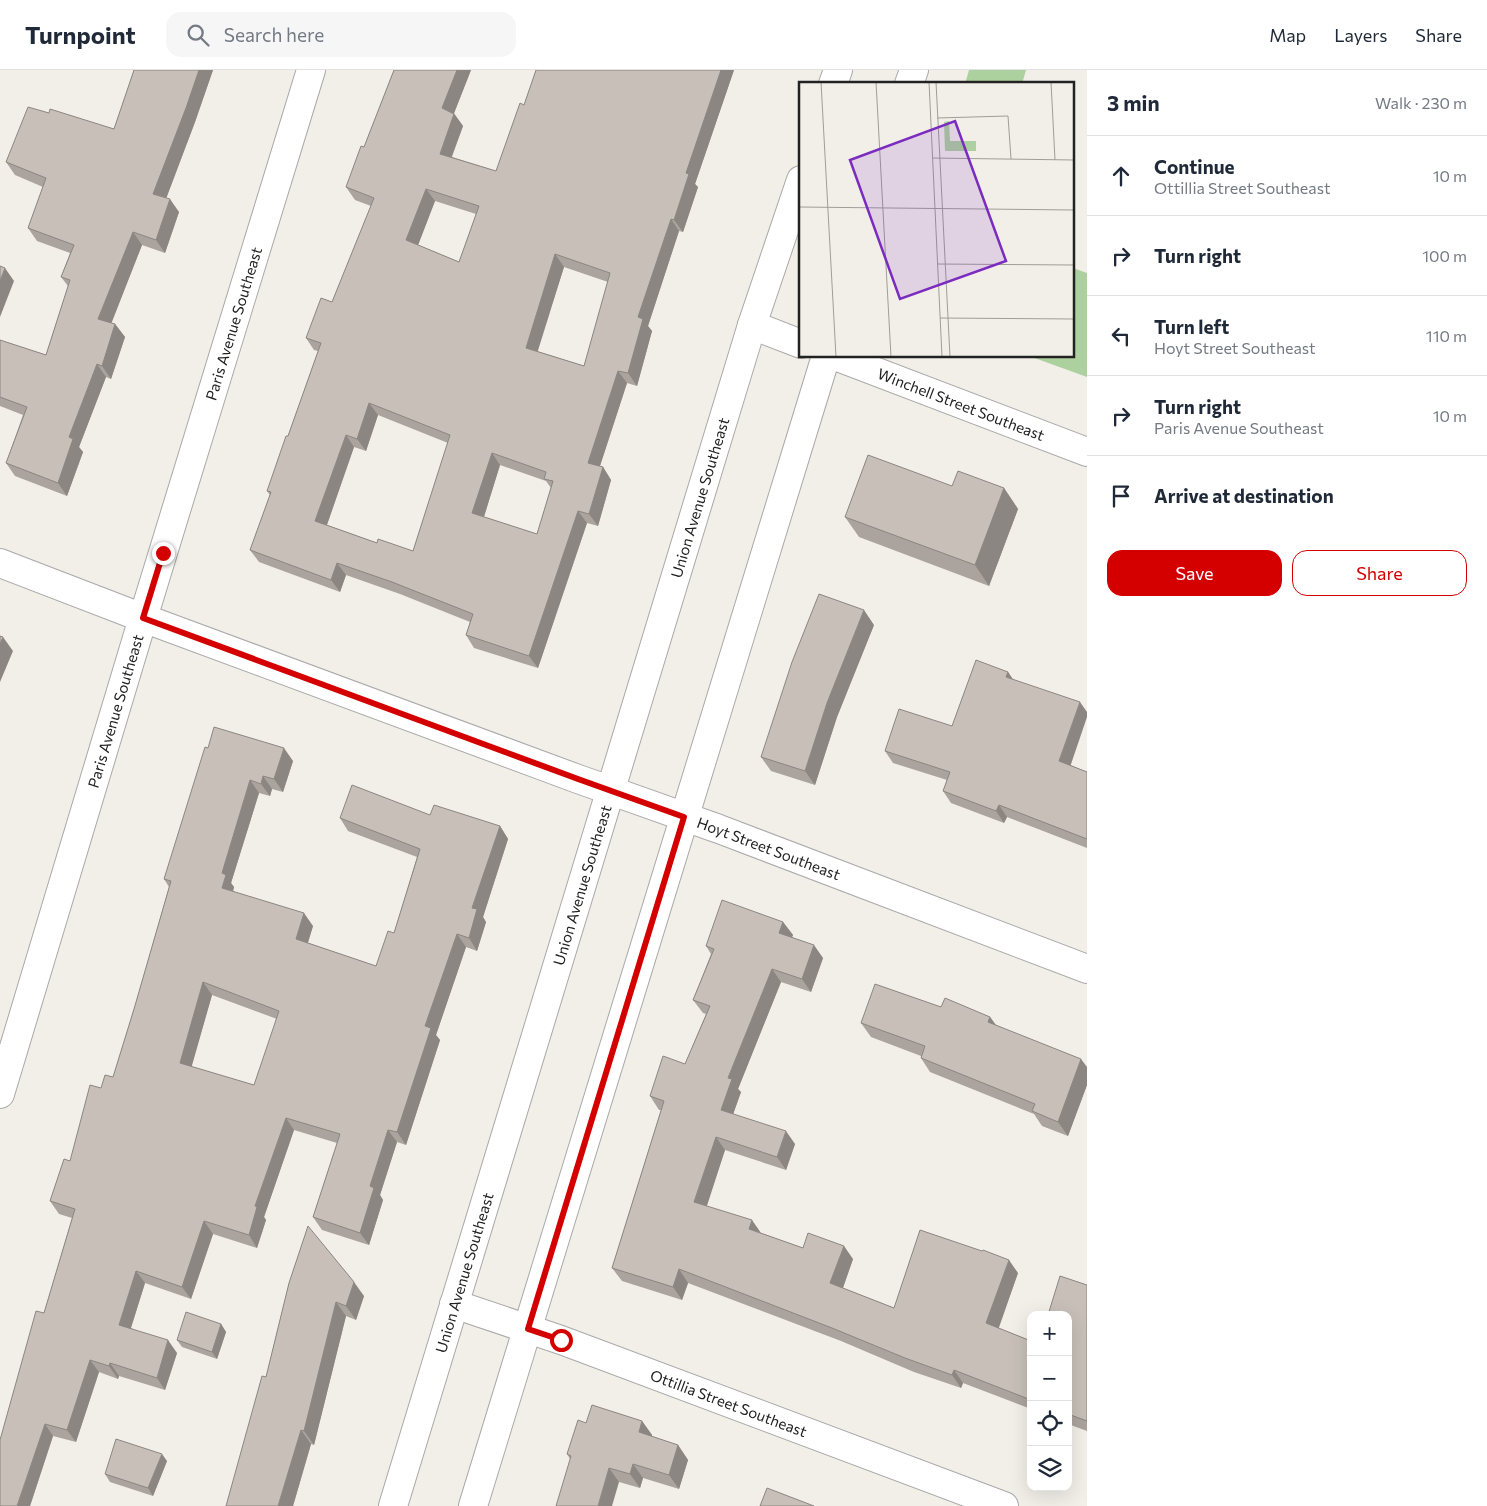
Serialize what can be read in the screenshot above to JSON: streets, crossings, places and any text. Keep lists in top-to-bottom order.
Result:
{
  "streets": {
    "street": [
      "Paris Avenue Southeast",
      "Winchell Street Southeast",
      "Union Avenue Southeast",
      "Hoyt Street Southeast",
      "Ottillia Street Southeast"
    ]
  },
  "crossings": [
    ["Paris Avenue Southeast", "Hoyt Street Southeast"],
    ["Union Avenue Southeast", "Hoyt Street Southeast"],
    ["Union Avenue Southeast", "Ottillia Street Southeast"]
  ],
  "page": {
    "header": "Turnpoint",
    "search": "Search here",
    "nav": ["Map", "Layers", "Share"],
    "heading": ["3 min", "Walk · 230 m"],
    "list": [
      ["Continue", "Ottillia Street Southeast", "10 m"],
      ["Turn right", "100 m"],
      ["Turn left", "Hoyt Street Southeast", "110 m"],
      ["Turn right", "Paris Avenue Southeast", "10 m"],
      "Arrive at destination"
    ],
    "buttons": ["Save", "Share"],
    "map_buttons": ["+", "−"]
  }
}
